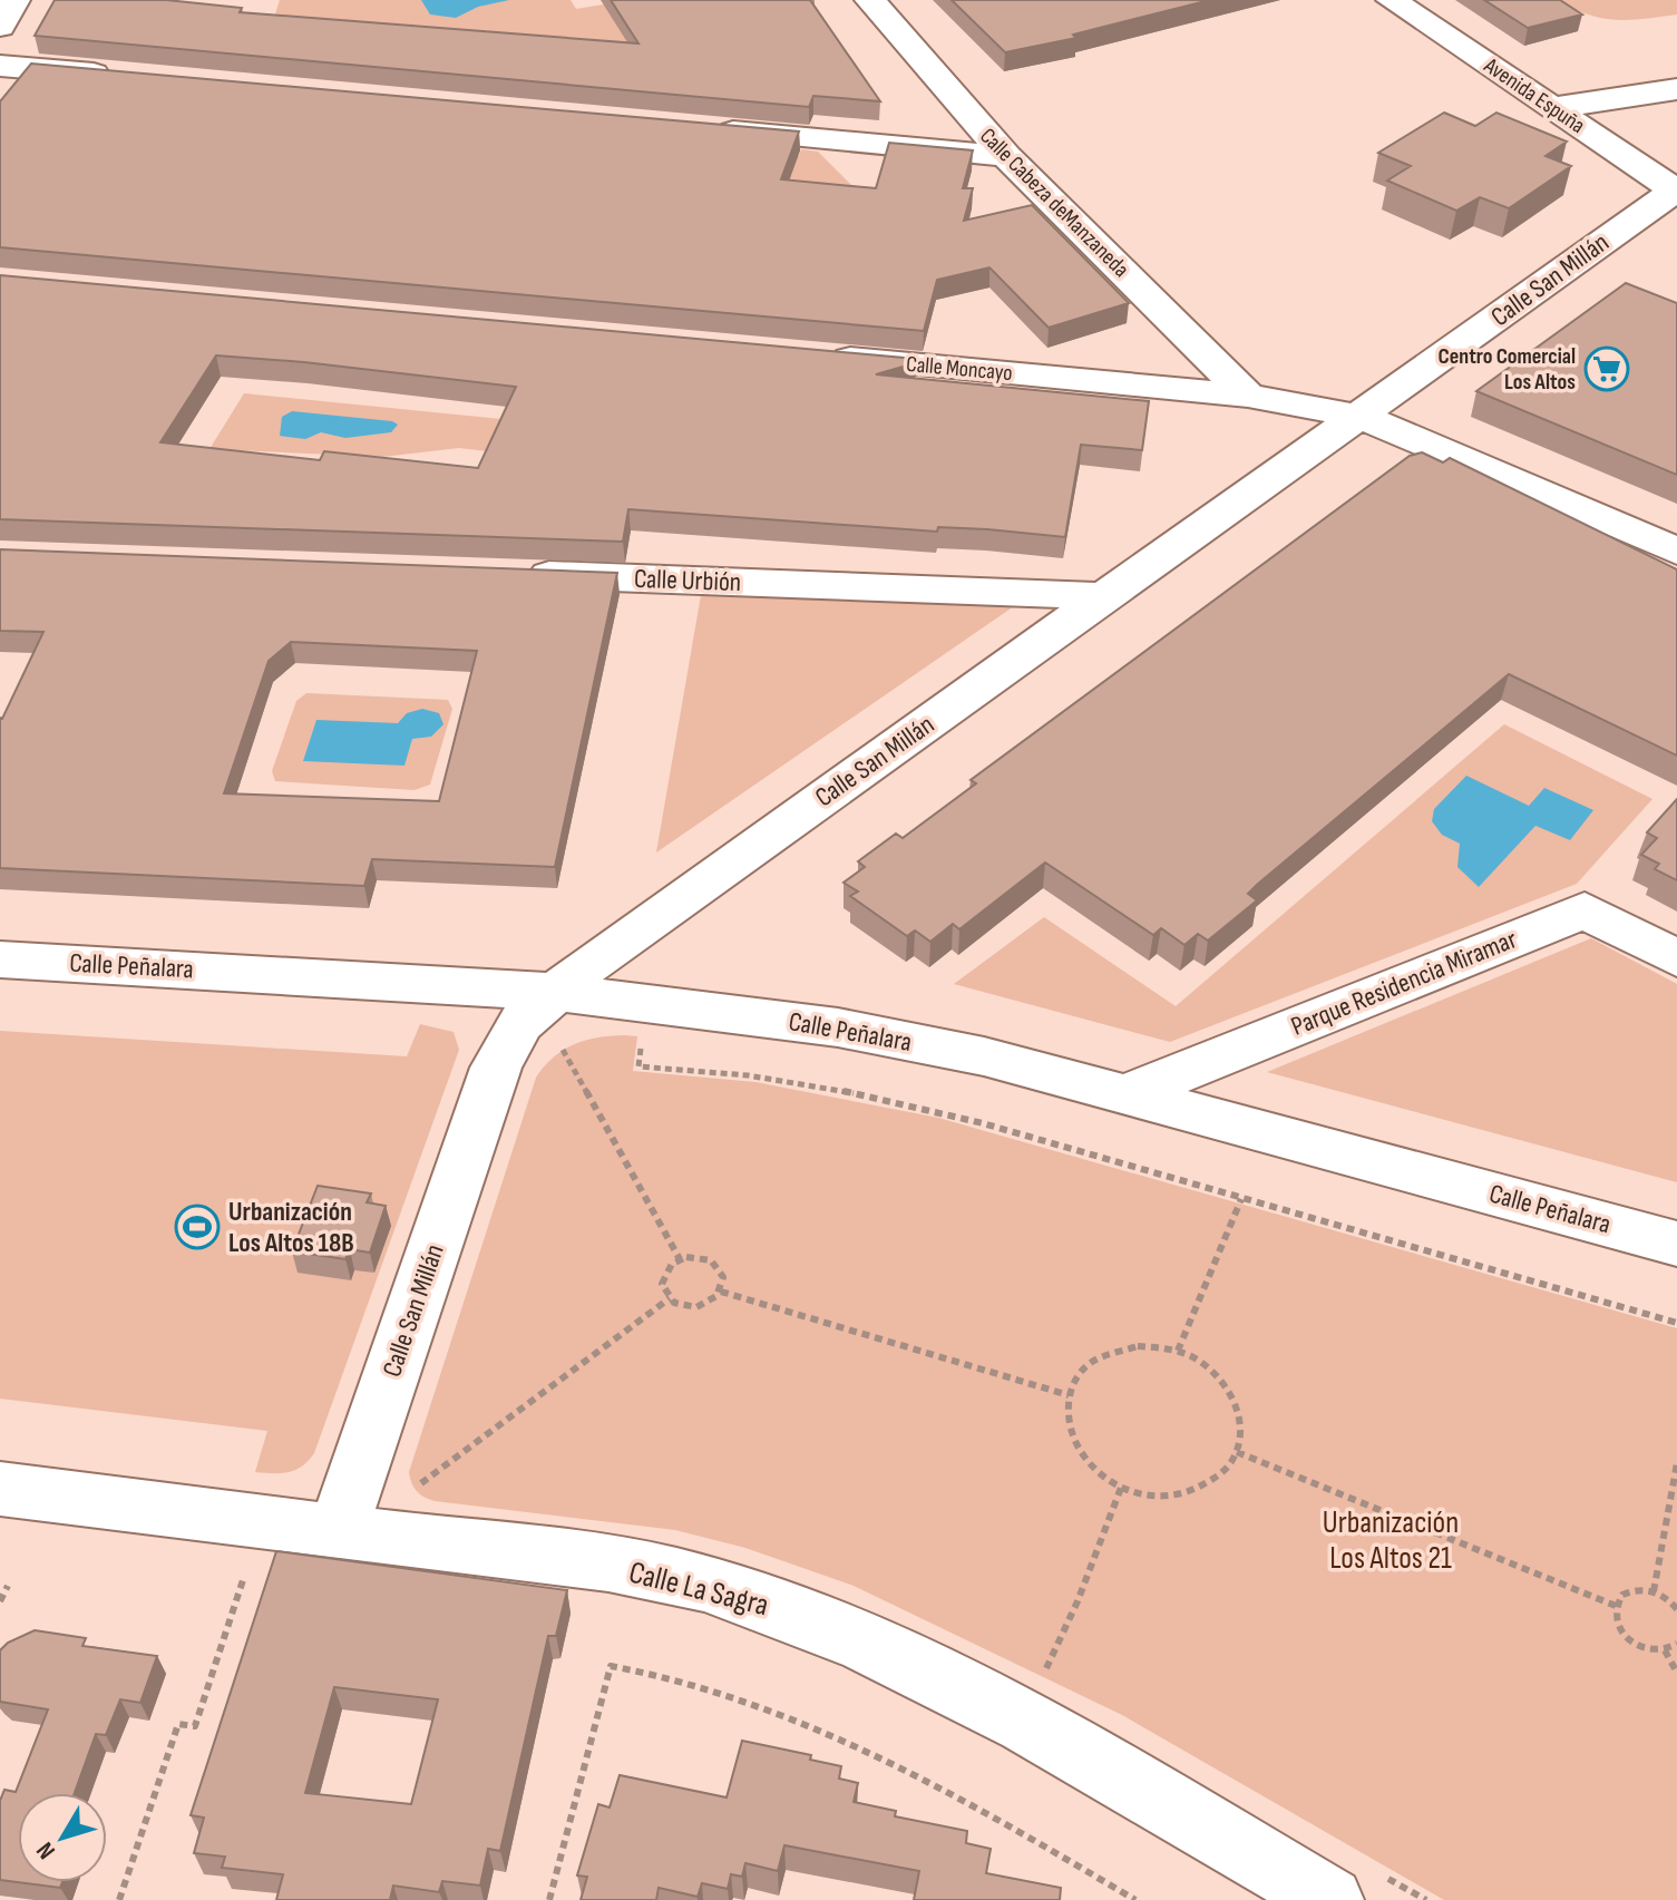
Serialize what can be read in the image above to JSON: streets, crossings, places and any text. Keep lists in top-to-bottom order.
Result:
{
  "streets": {
    "street": [
      "Avenida Espuña",
      "Calle Cabeza deManzaneda",
      "Calle San Millán",
      "Calle Moncayo",
      "Calle Urbión",
      "Calle Peñalara",
      "Parque Residencia Miramar",
      "Calle La Sagra"
    ]
  },
  "crossings": [
    ["Avenida Espuña", "Calle San Millán"],
    ["Calle Cabeza deManzaneda", "Calle Moncayo"],
    ["Calle San Millán", "Calle Moncayo"],
    ["Calle San Millán", "Calle Urbión"],
    ["Calle San Millán", "Calle Peñalara"],
    ["Calle San Millán", "Calle La Sagra"],
    ["Calle Peñalara", "Parque Residencia Miramar"]
  ],
  "parks": ["Urbanización Los Altos 21"],
  "places": {
    "supermarket": ["Centro Comercial Los Altos"],
    "sports": ["Urbanización Los Altos 18B"]
  },
  "north": "bottom left"
}
